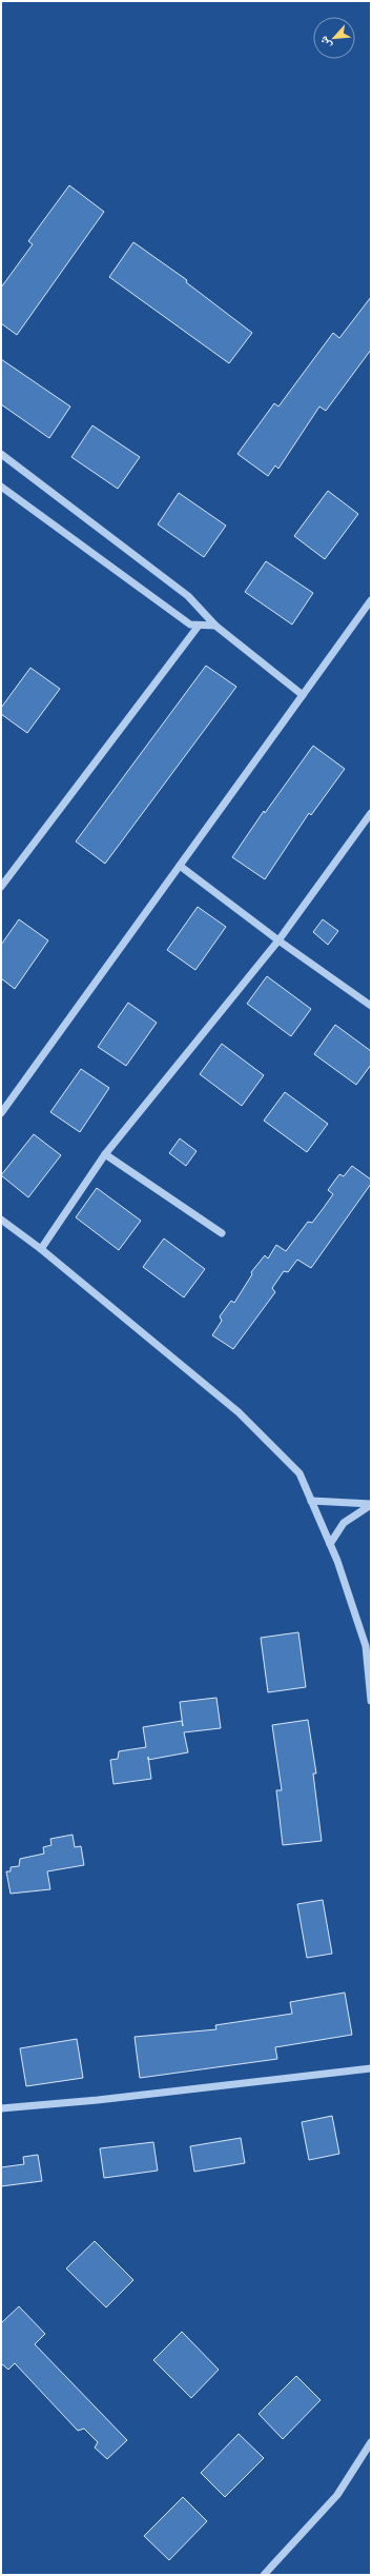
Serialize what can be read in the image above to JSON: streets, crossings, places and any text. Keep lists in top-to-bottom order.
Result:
{
  "north": "bottom left"
}
